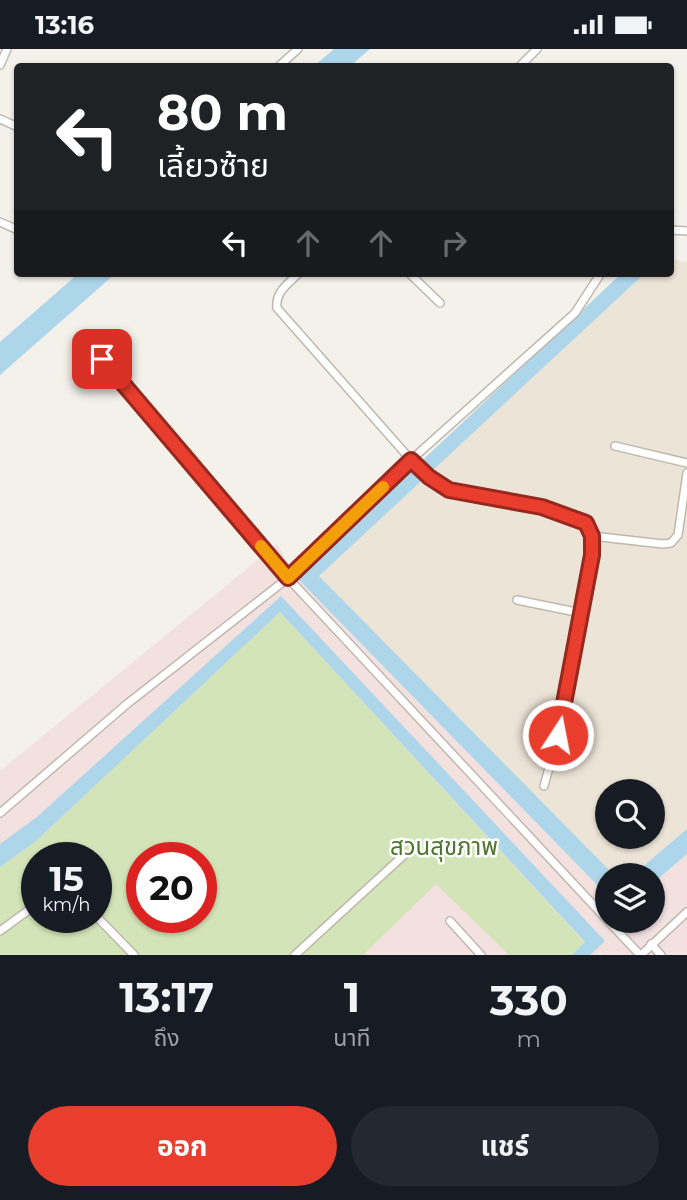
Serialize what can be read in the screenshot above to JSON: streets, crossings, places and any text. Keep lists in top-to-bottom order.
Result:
{
  "parks": ["สวนสุขภาพ"],
  "page": {
    "status": "13:16",
    "turn": ["80 m", "เลี้ยวซ้าย"],
    "speed": "15 km/h",
    "limit": "20",
    "eta": [
      "13:17",
      "ถึง",
      "1",
      "นาที",
      "330",
      "m"
    ],
    "buttons": ["ออก", "แชร์"]
  }
}
